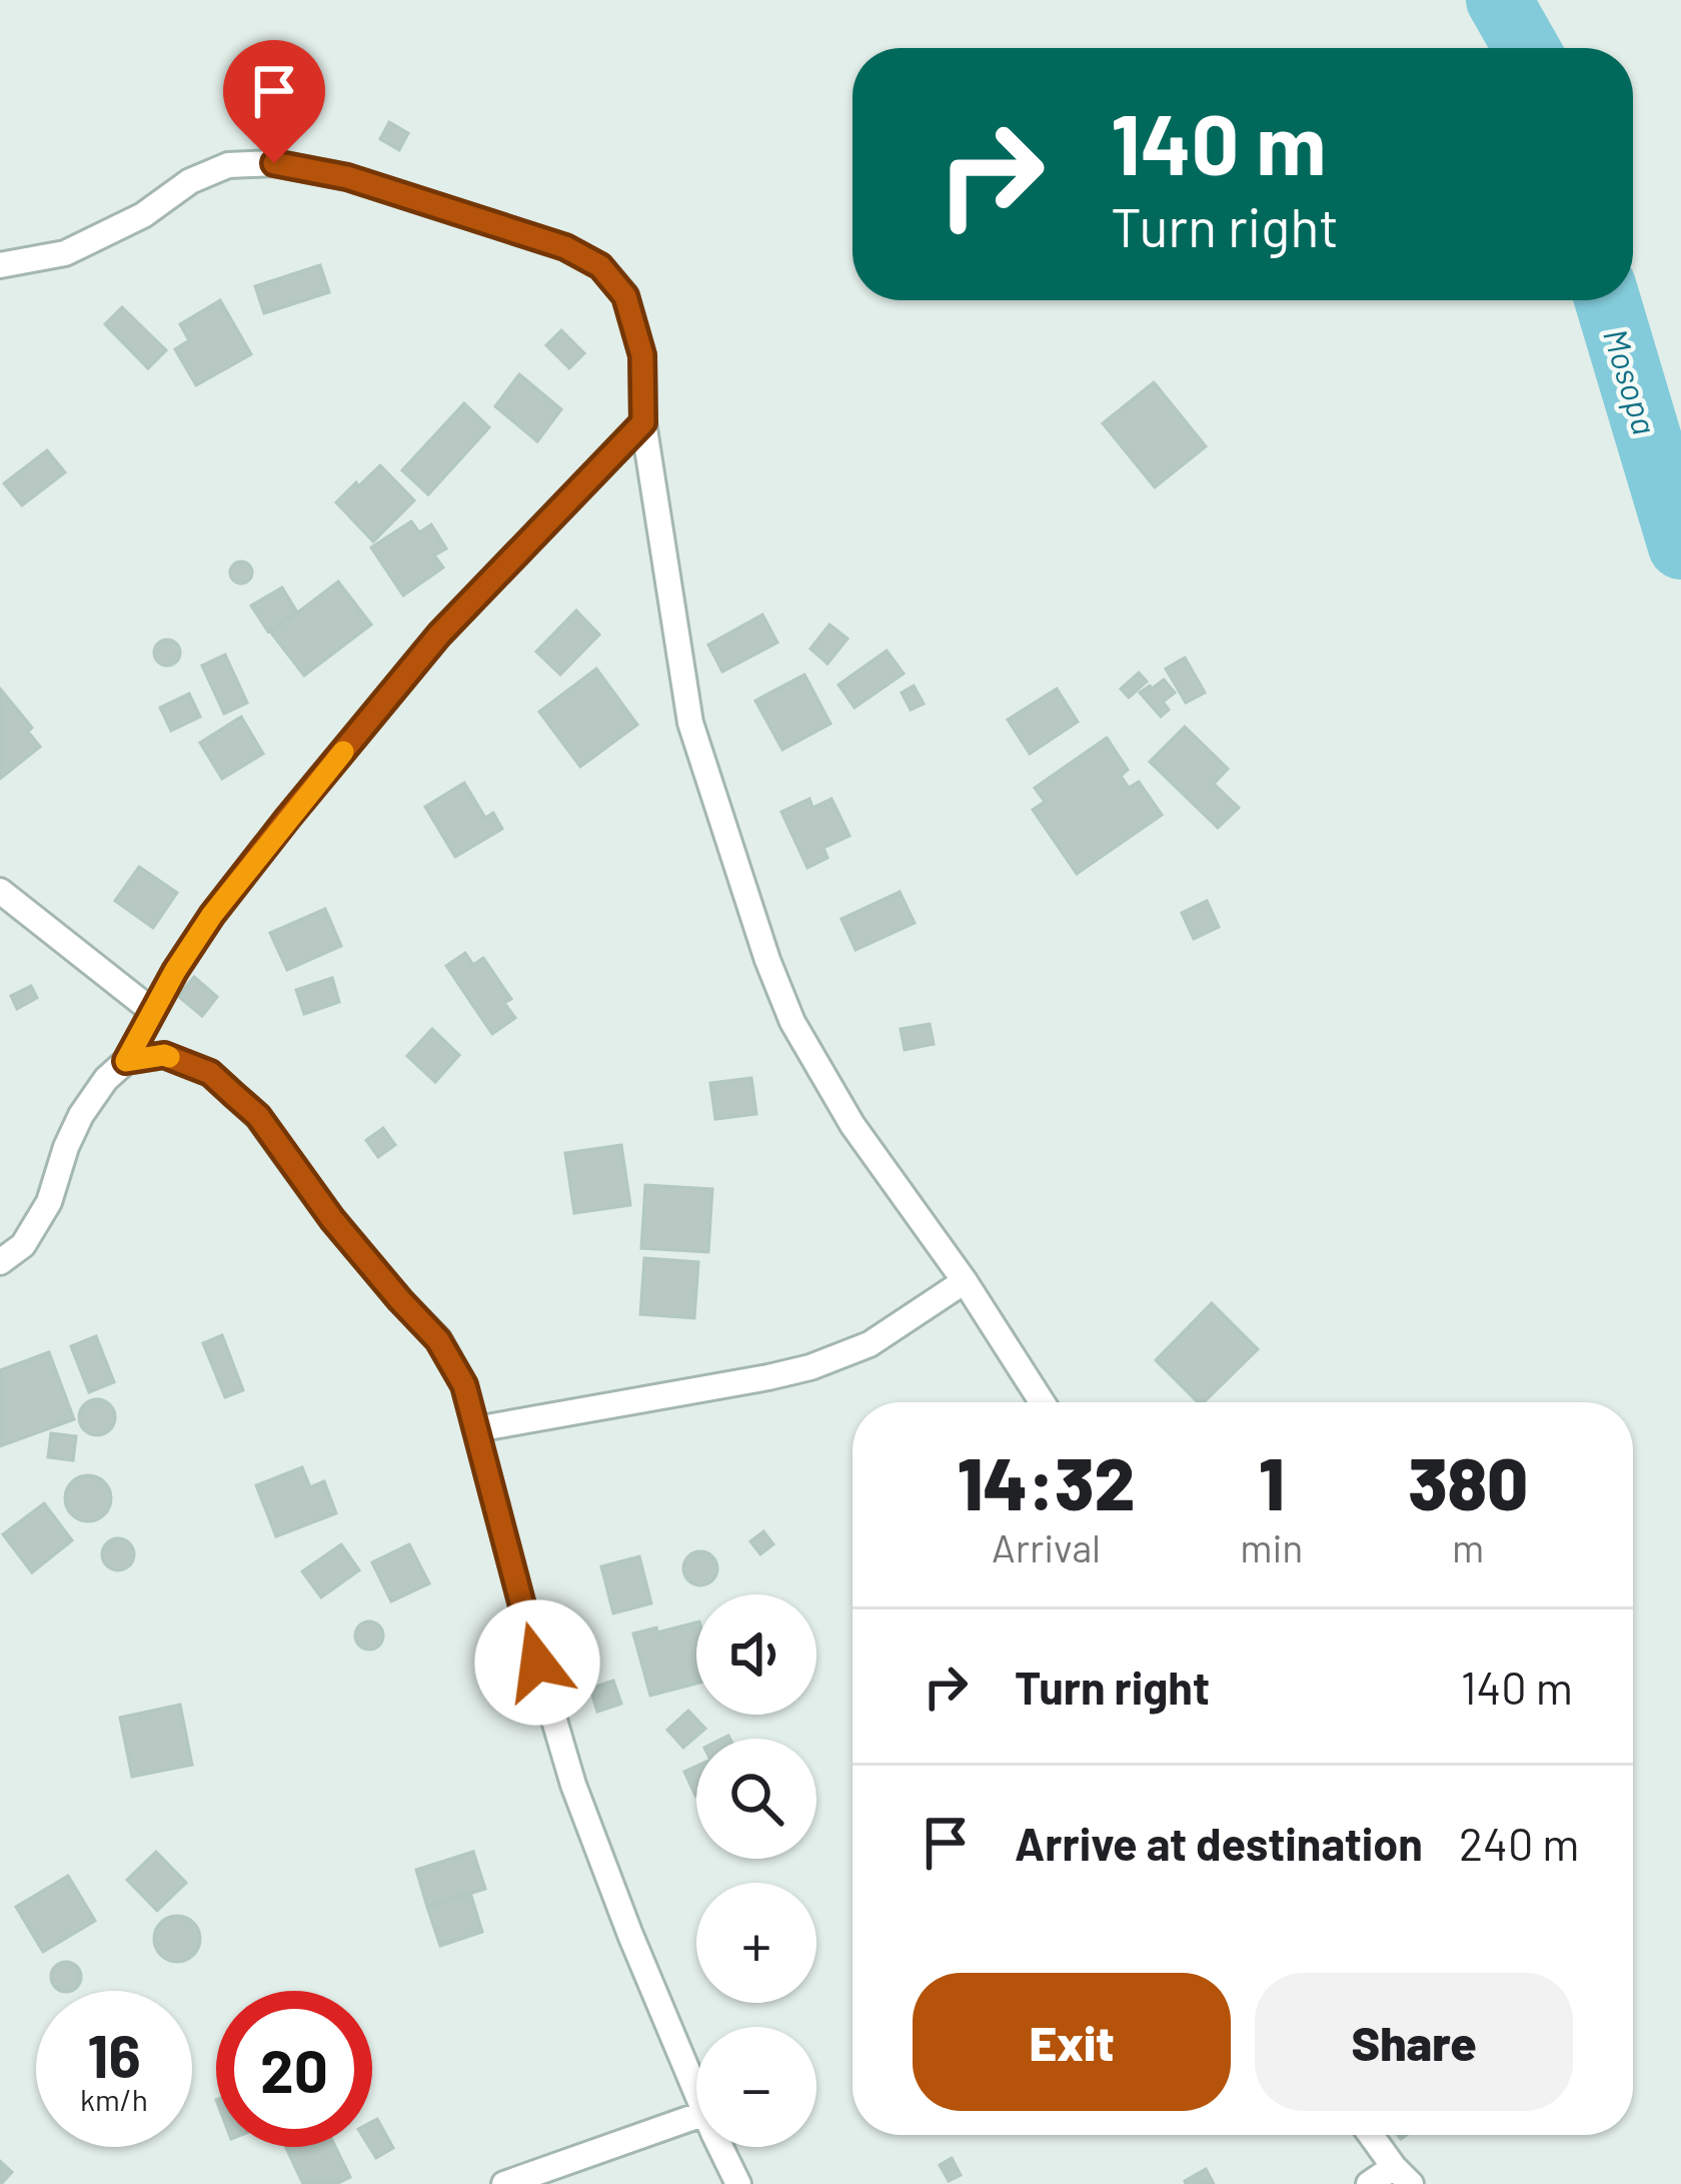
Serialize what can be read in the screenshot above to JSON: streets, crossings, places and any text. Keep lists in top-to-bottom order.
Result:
{
  "water": ["Mosopa"],
  "page": {
    "turn": ["140 m", "Turn right"],
    "eta": [
      "14:32",
      "Arrival",
      "1",
      "min",
      "380",
      "m"
    ],
    "map_buttons": ["+", "−"],
    "list": [
      {
        "name": "Turn right",
        "value": "140 m"
      },
      {
        "name": "Arrive at destination",
        "value": "240 m"
      }
    ],
    "buttons": ["Exit", "Share"],
    "speed": "16 km/h",
    "limit": "20"
  }
}
